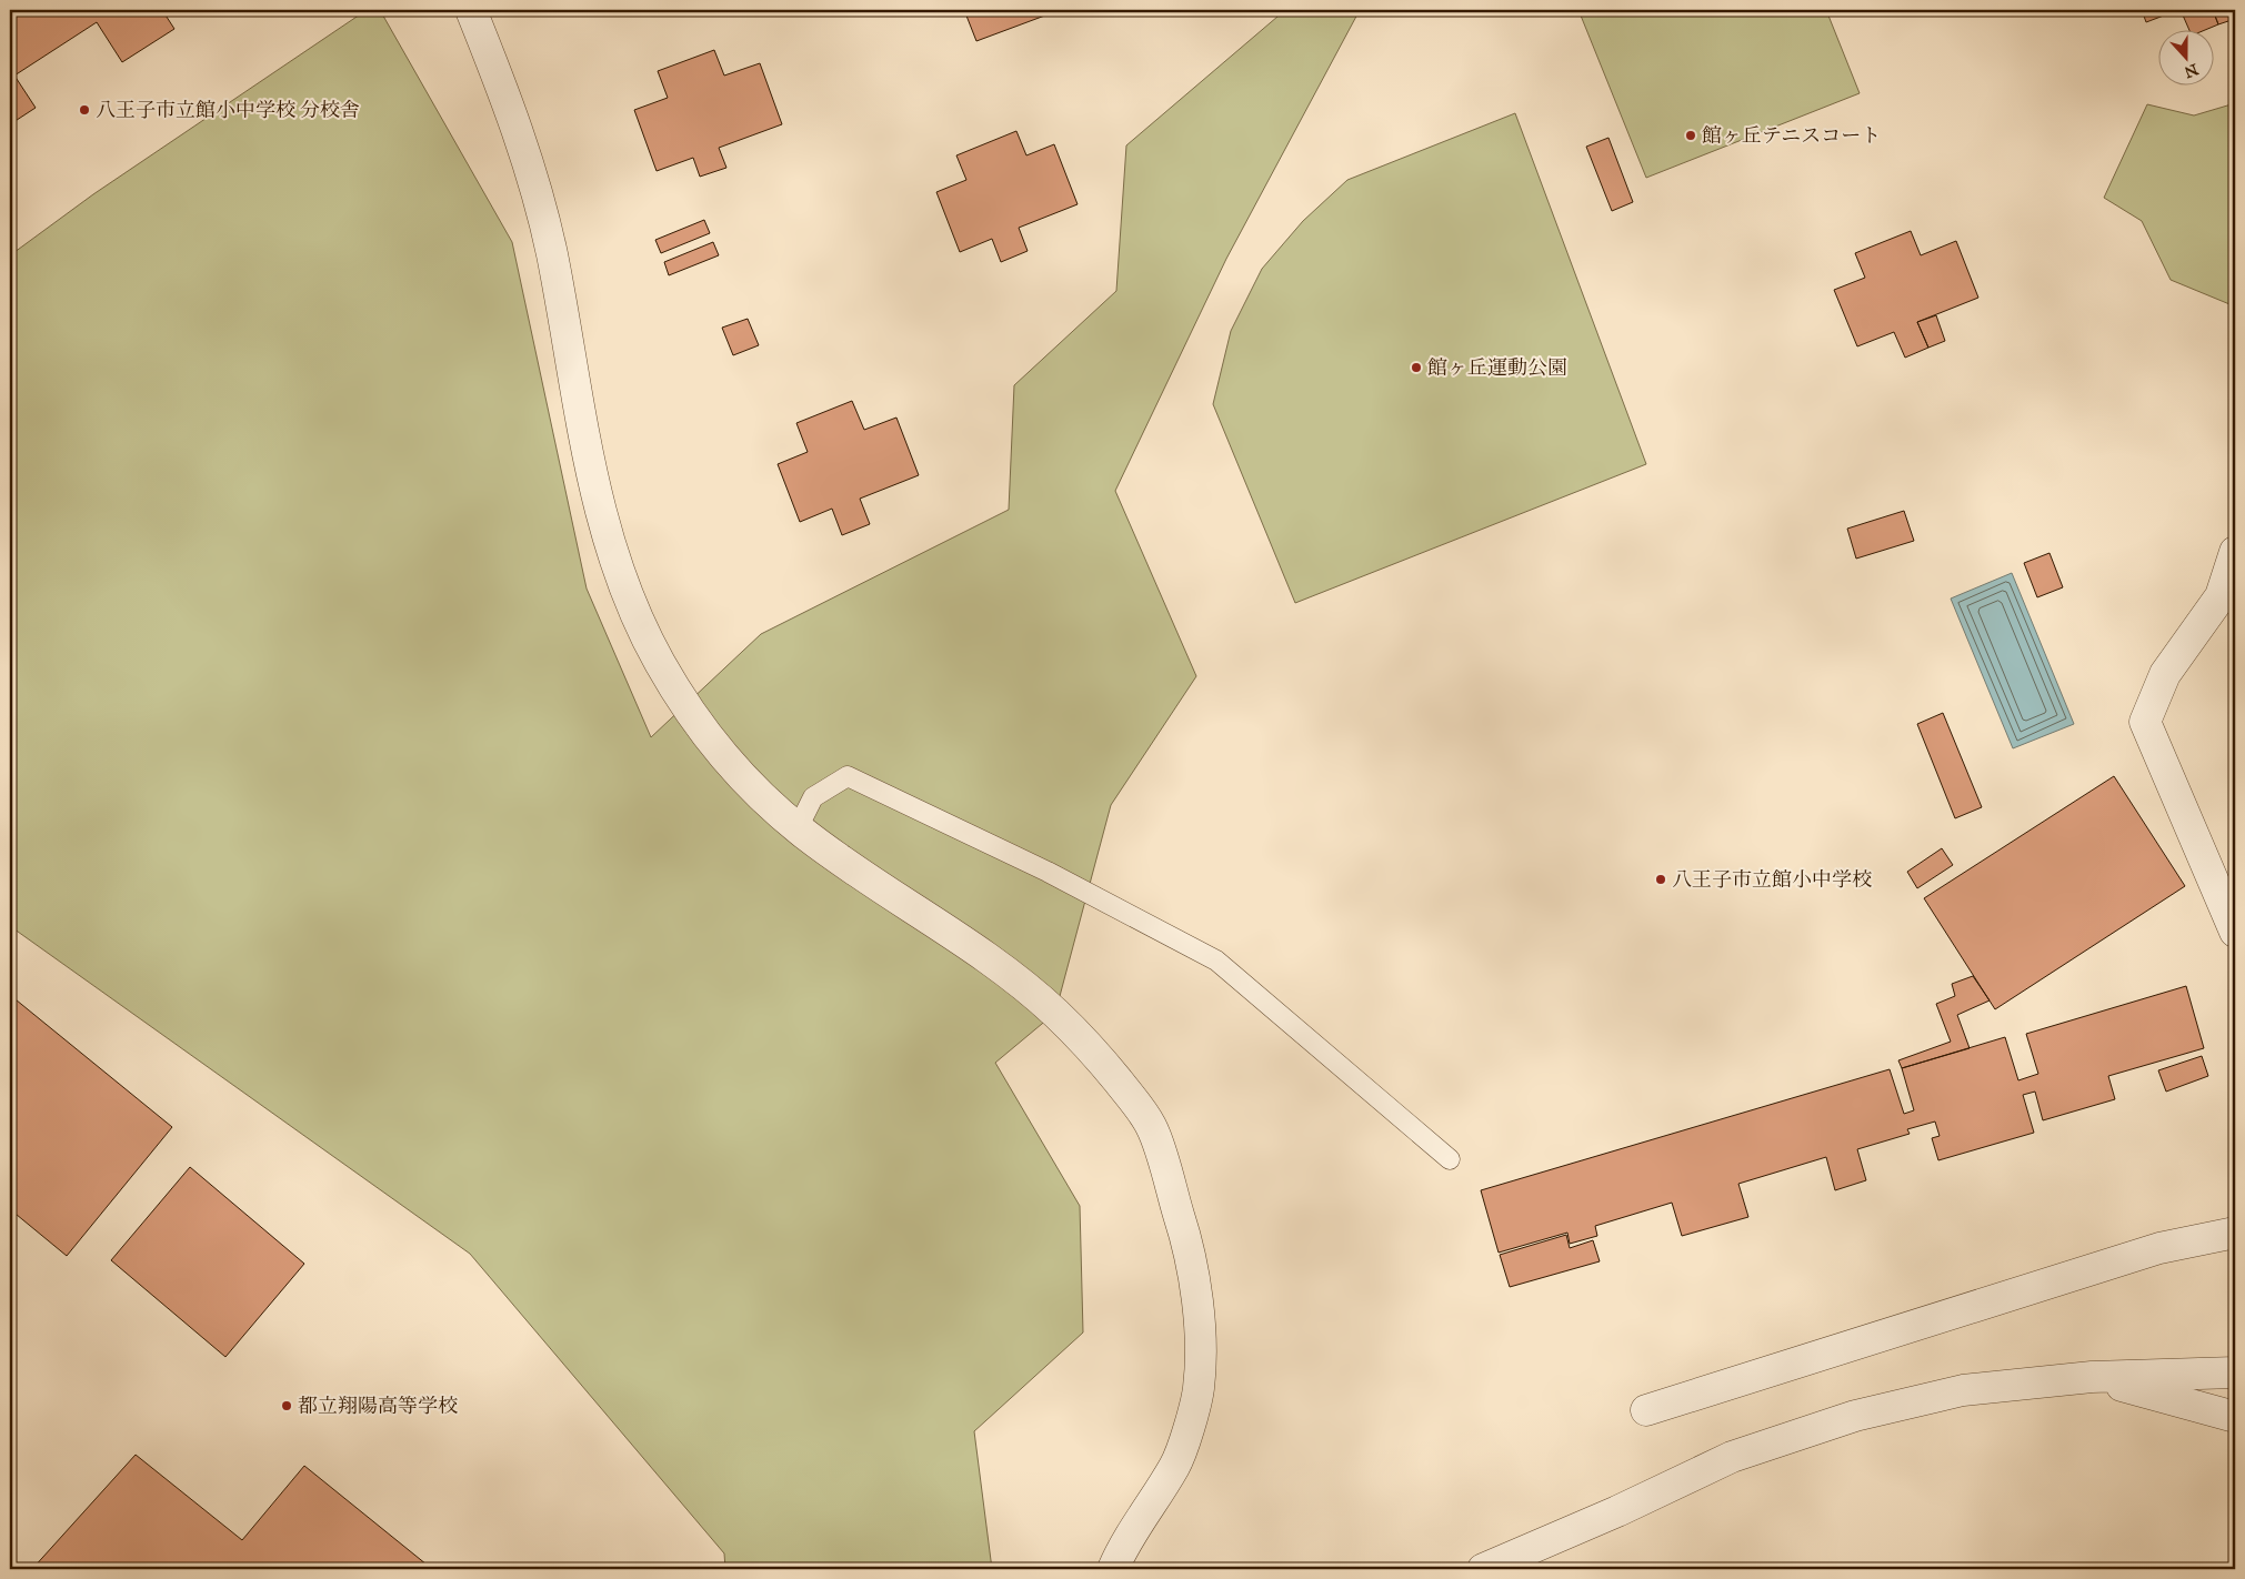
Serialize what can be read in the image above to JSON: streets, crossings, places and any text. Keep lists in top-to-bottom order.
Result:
{
  "places": [
    "八王子市立館小中学校 分校舎",
    "館ヶ丘テニスコート",
    "館ヶ丘運動公園",
    "八王子市立館小中学校",
    "都立翔陽高等学校"
  ],
  "north": "bottom"
}
